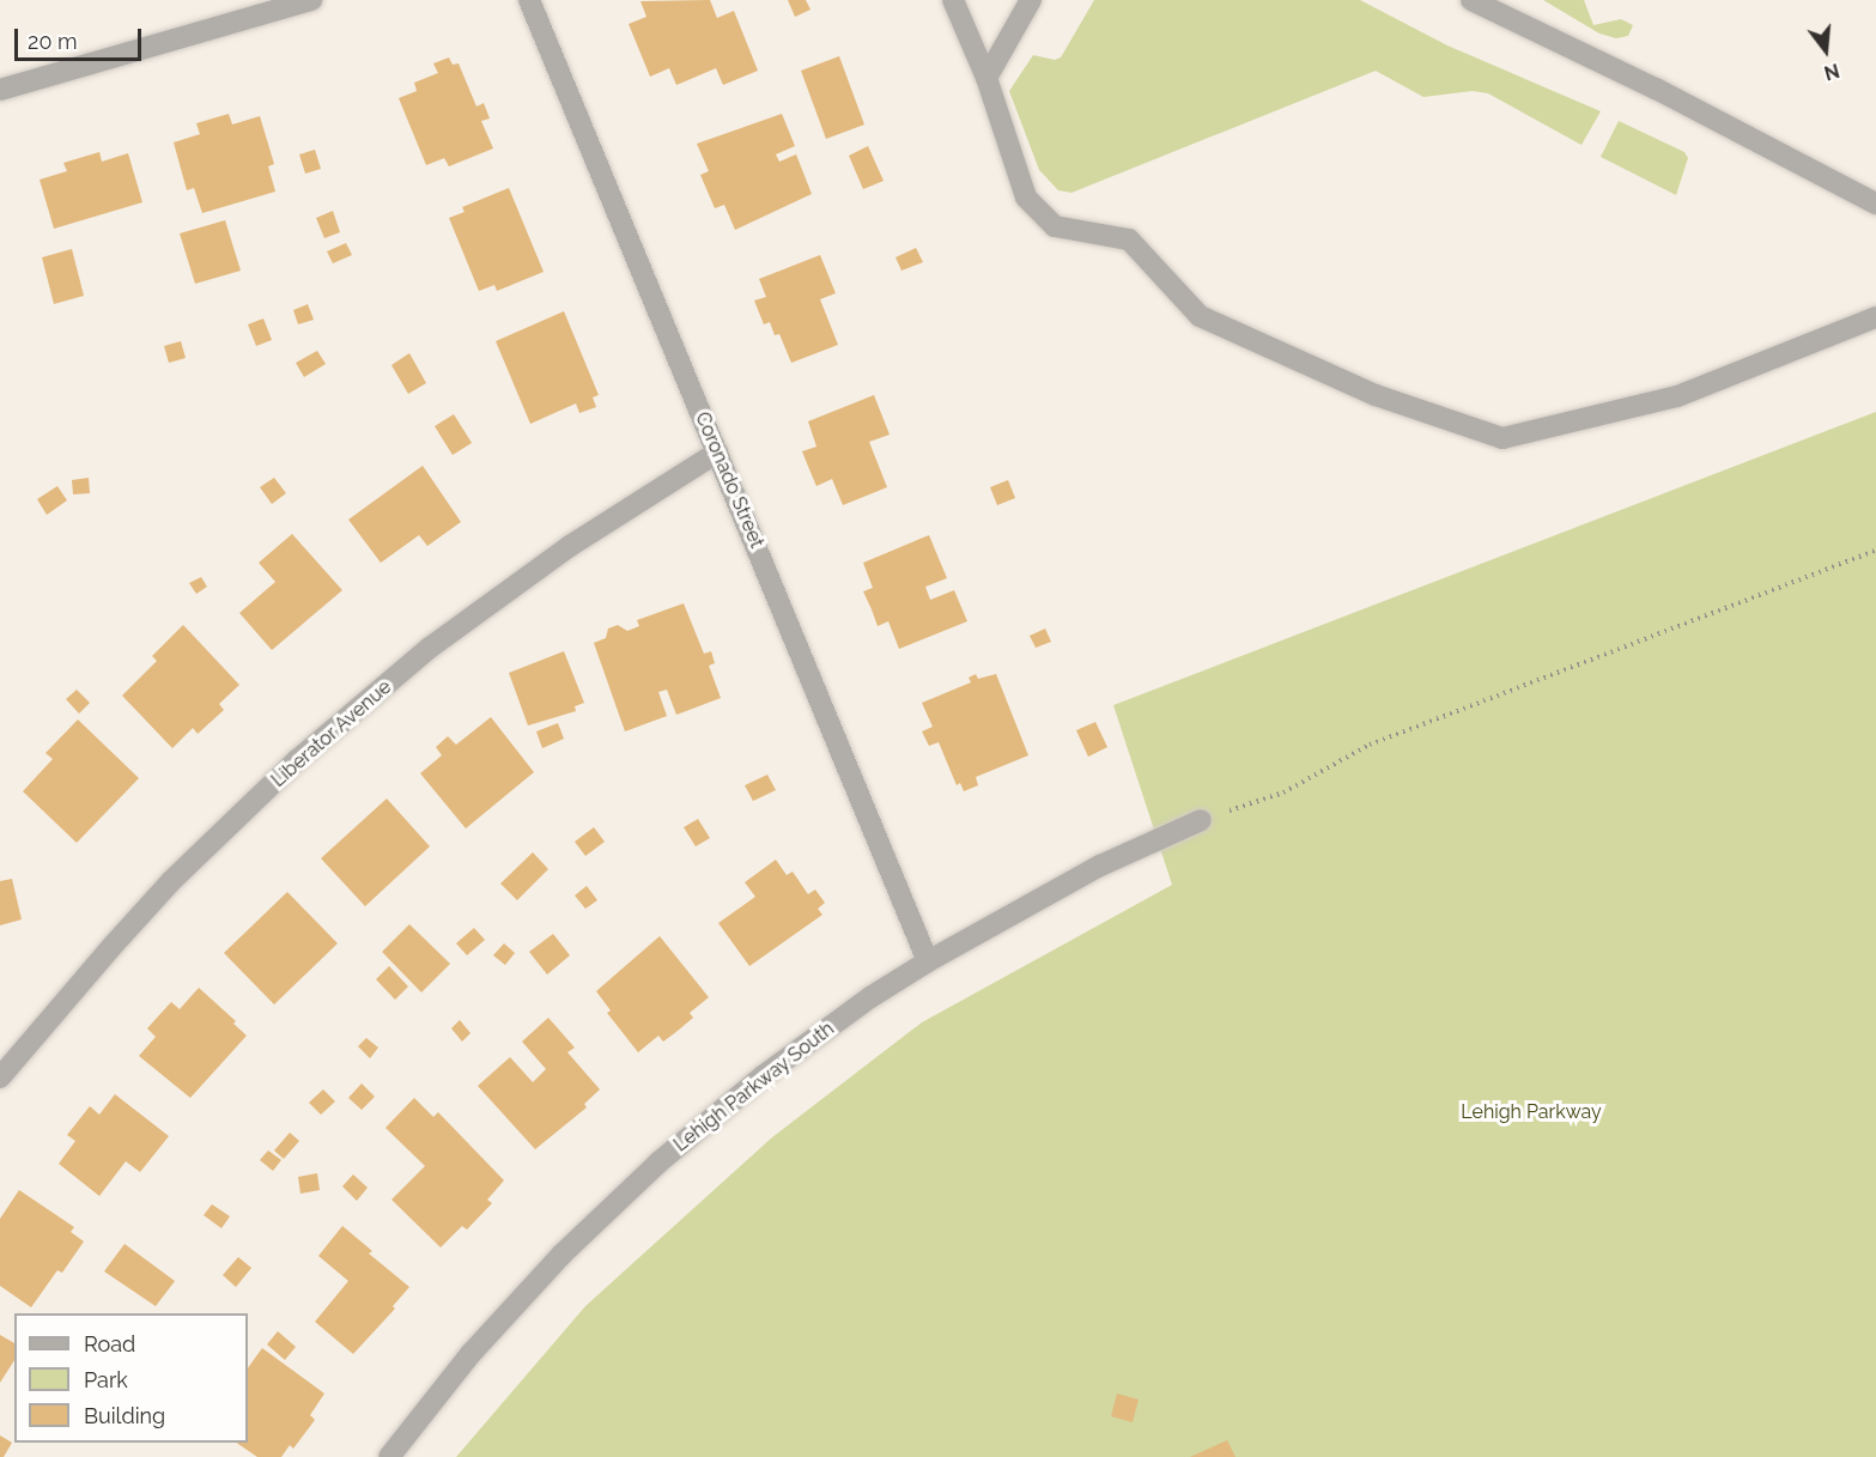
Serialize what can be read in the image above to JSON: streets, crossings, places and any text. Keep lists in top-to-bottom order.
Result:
{
  "streets": {
    "street": ["Coronado Street", "Liberator Avenue", "Lehigh Parkway South"]
  },
  "crossings": [
    ["Coronado Street", "Liberator Avenue"],
    ["Coronado Street", "Lehigh Parkway South"]
  ],
  "parks": ["Lehigh Parkway"],
  "legend": ["Road", "Park", "Building"],
  "scale_bar": "20 m",
  "north": "bottom"
}
